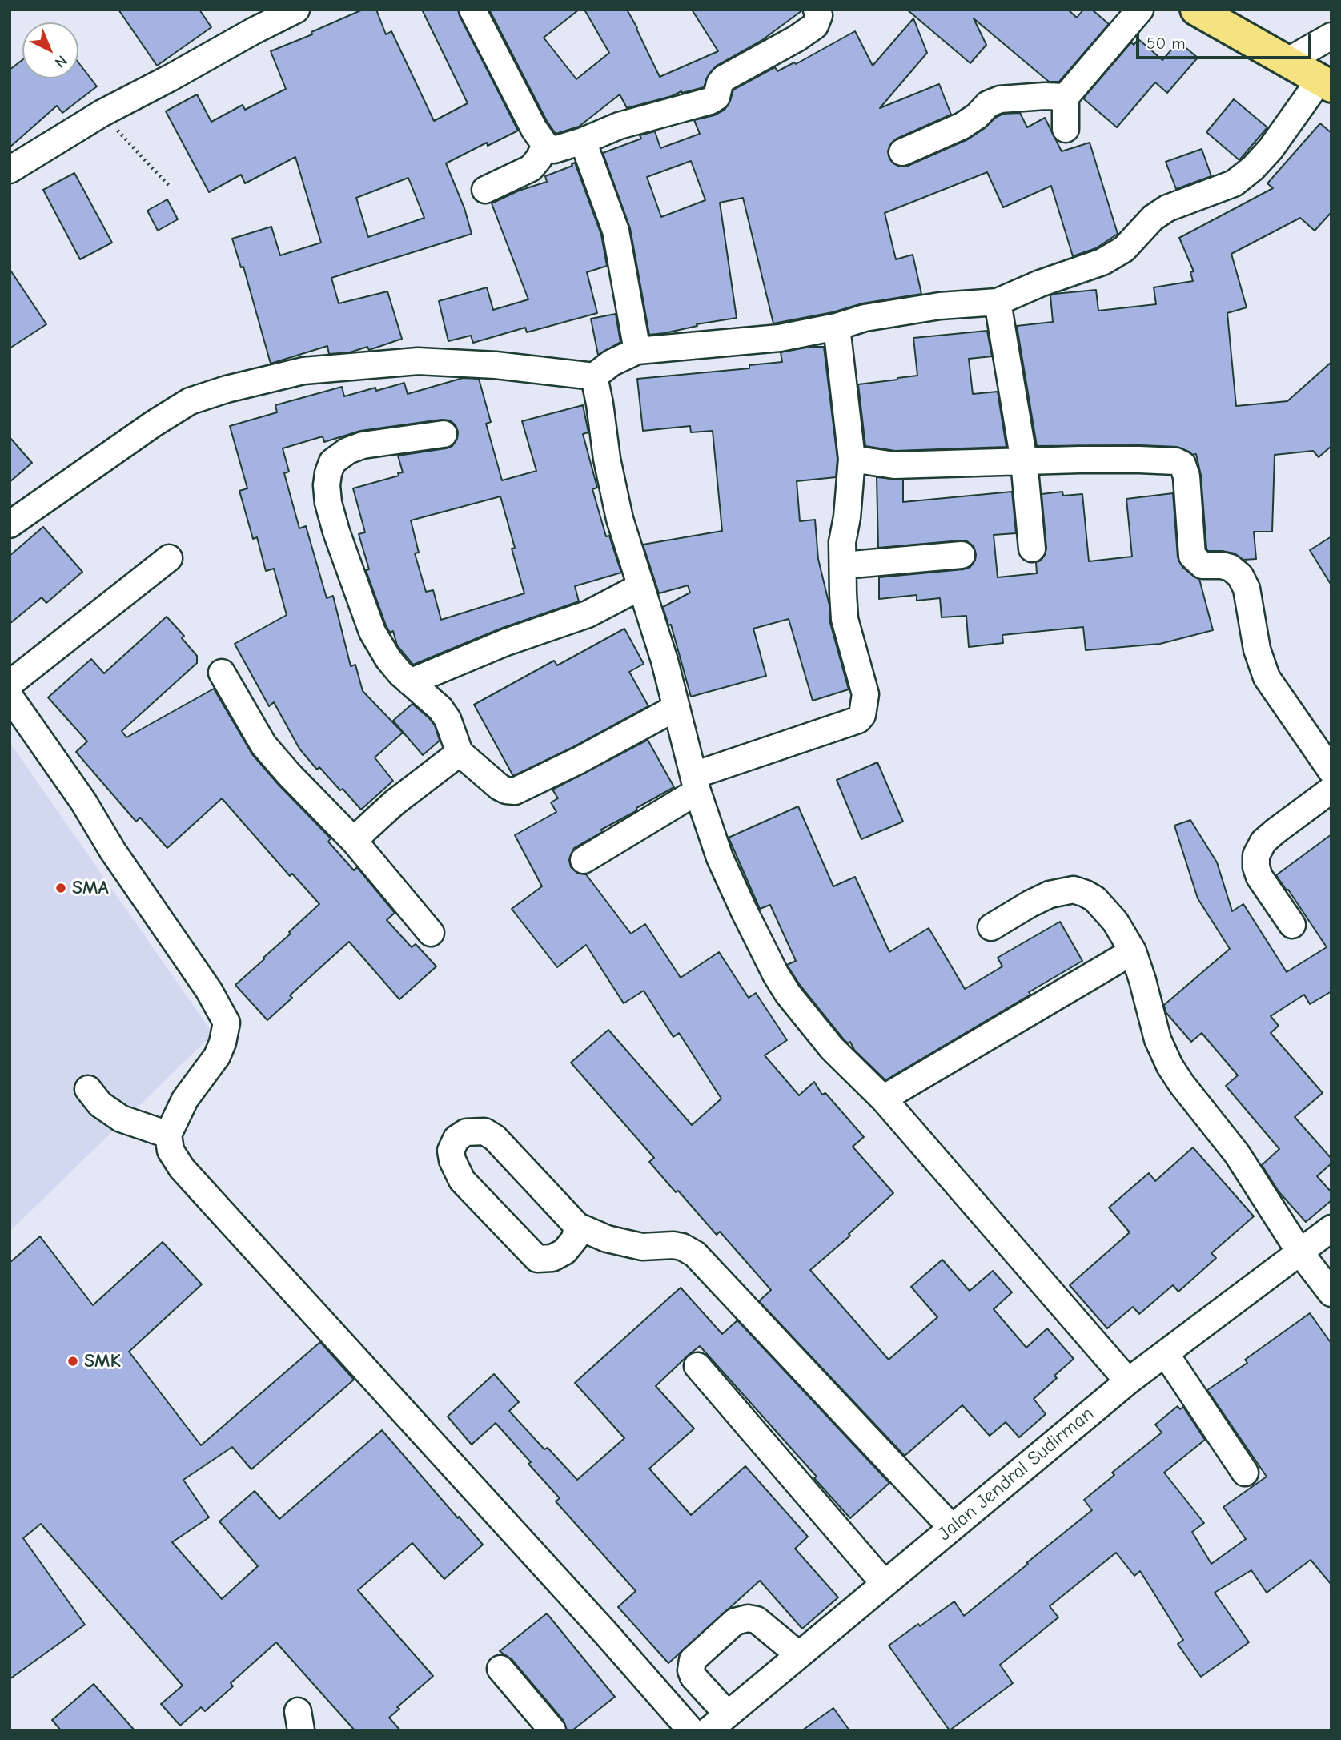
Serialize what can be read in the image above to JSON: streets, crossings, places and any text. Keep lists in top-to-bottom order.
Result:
{
  "streets": {
    "street": ["Jalan Jendral Sudirman"]
  },
  "places": ["SMA", "SMK"],
  "scale_bar": "50 m",
  "north": "bottom right"
}
